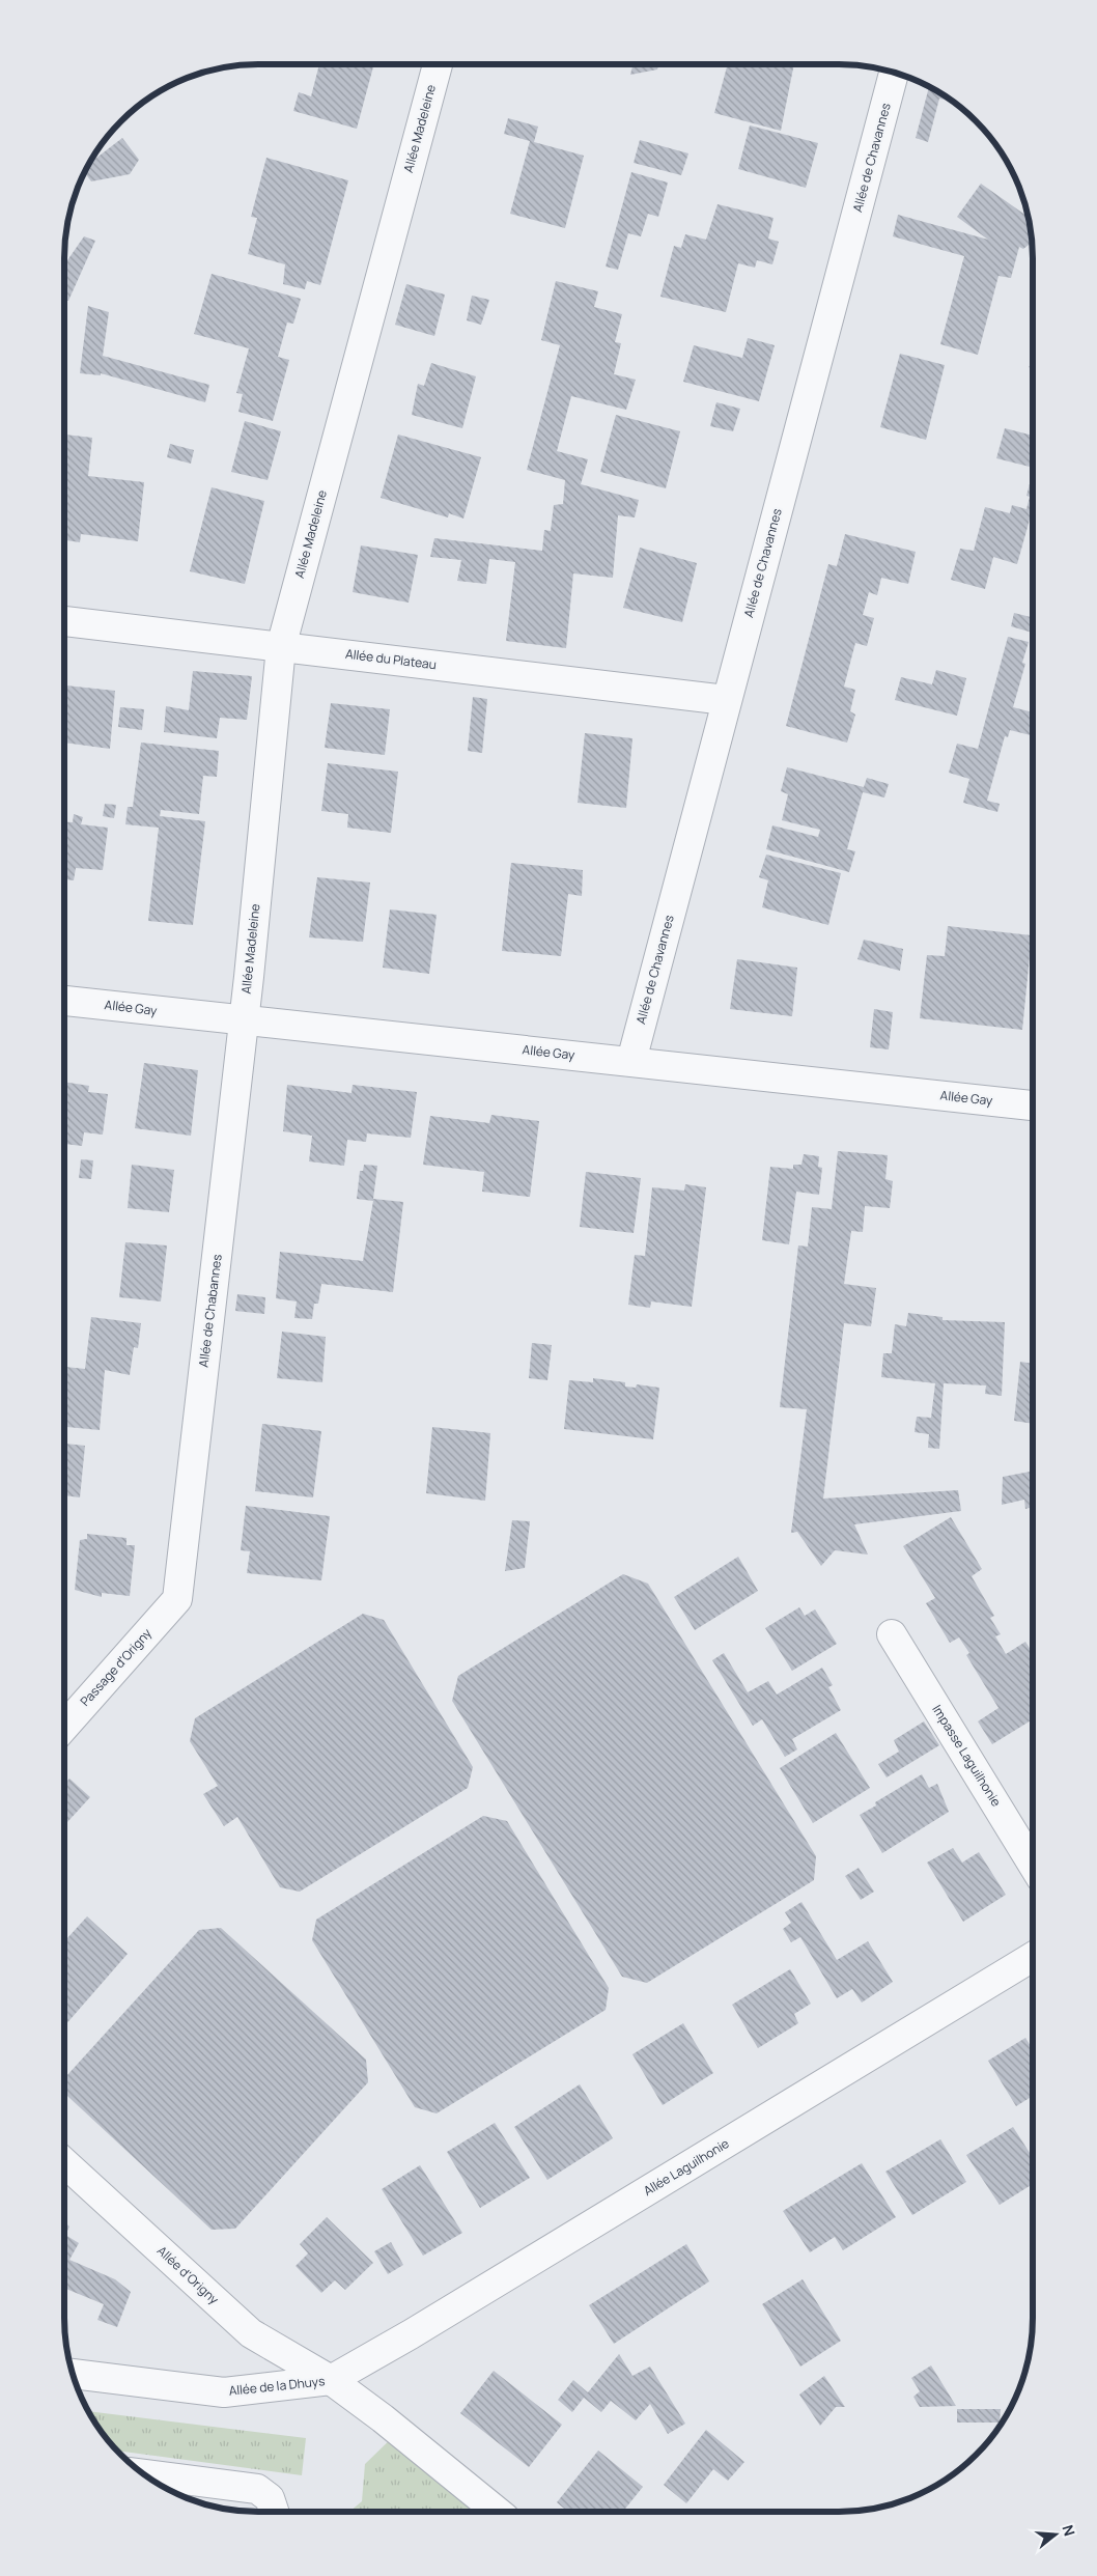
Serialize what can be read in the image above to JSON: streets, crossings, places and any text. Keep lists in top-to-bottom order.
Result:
{
  "streets": {
    "street": [
      "Allée Madeleine",
      "Allée de Chavannes",
      "Allée du Plateau",
      "Allée Gay",
      "Allée de Chabannes",
      "Passage d'Origny",
      "Impasse Laguilhonie",
      "Allée Laguilhonie",
      "Allée d'Origny",
      "Allée de la Dhuys"
    ]
  },
  "crossings": [
    ["Allée Madeleine", "Allée du Plateau"],
    ["Allée Madeleine", "Allée Gay"],
    ["Allée Madeleine", "Allée de Chabannes"],
    ["Allée de Chavannes", "Allée du Plateau"],
    ["Allée de Chavannes", "Allée Gay"],
    ["Allée Gay", "Allée de Chabannes"],
    ["Allée de Chabannes", "Passage d'Origny"],
    ["Allée Laguilhonie", "Allée d'Origny"],
    ["Allée Laguilhonie", "Allée de la Dhuys"],
    ["Allée d'Origny", "Allée de la Dhuys"]
  ],
  "north": "right"
}
